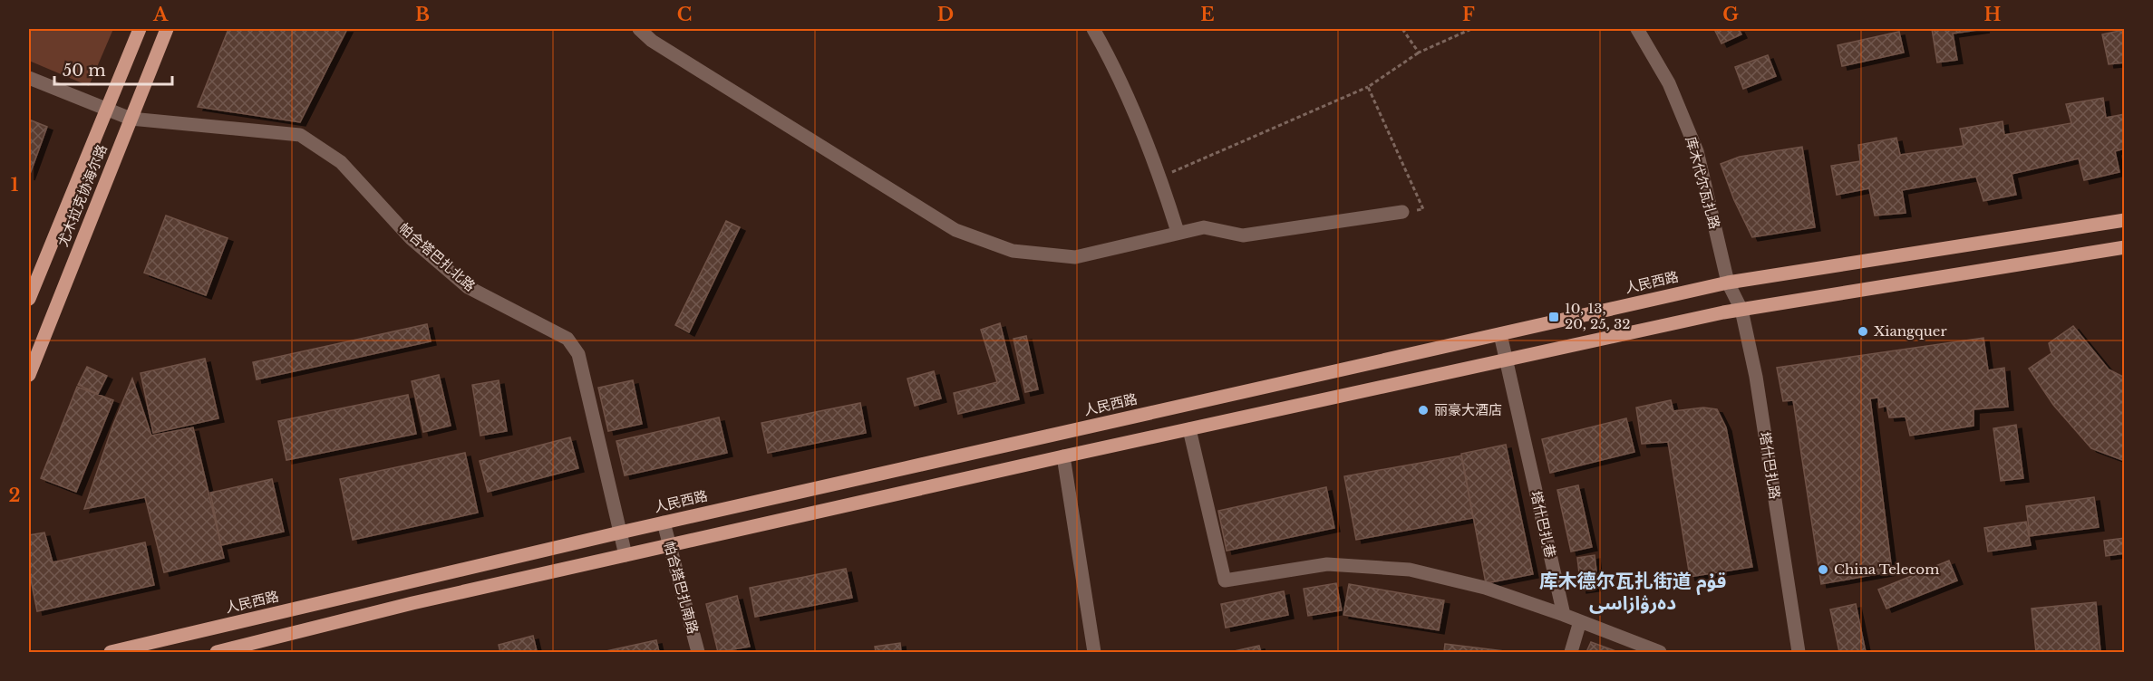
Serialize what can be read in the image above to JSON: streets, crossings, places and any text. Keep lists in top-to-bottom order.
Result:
{
  "streets": {
    "main road": ["尤木拉克协海尔路", "人民西路"],
    "street": [
      "库木代尔瓦扎路",
      "帕合塔巴扎北路",
      "塔什巴扎路",
      "塔什巴扎巷",
      "帕合塔巴扎南路"
    ]
  },
  "crossings": [
    ["库木代尔瓦扎路", "人民西路"],
    ["库木代尔瓦扎路", "塔什巴扎路"],
    ["尤木拉克协海尔路", "帕合塔巴扎北路"],
    ["帕合塔巴扎北路", "人民西路"],
    ["人民西路", "塔什巴扎路"],
    ["人民西路", "塔什巴扎巷"],
    ["人民西路", "帕合塔巴扎南路"]
  ],
  "districts": ["库木德尔瓦扎街道 قۇم دەرۋازاسى"],
  "places": {
    "transit": ["10, 13, 20, 25, 32"],
    "other": ["Xiangquer", "丽豪大酒店", "China Telecom"]
  },
  "scale_bar": "50 m",
  "grid": {
    "columns": [
      "A",
      "B",
      "C",
      "D",
      "E",
      "F",
      "G",
      "H"
    ],
    "rows": ["1", "2"]
  }
}
